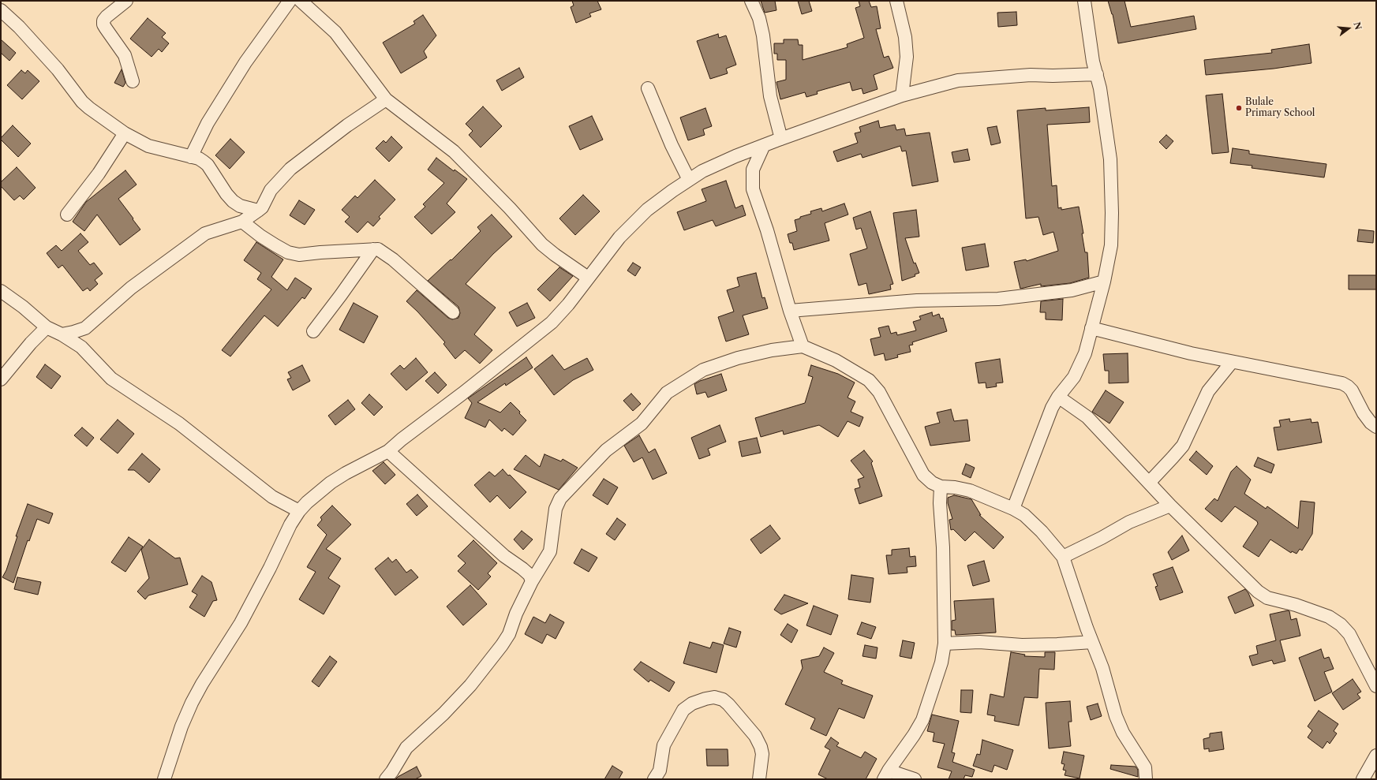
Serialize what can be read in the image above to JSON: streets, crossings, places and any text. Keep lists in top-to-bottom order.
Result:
{
  "places": ["Bulale Primary School"],
  "north": "right"
}
